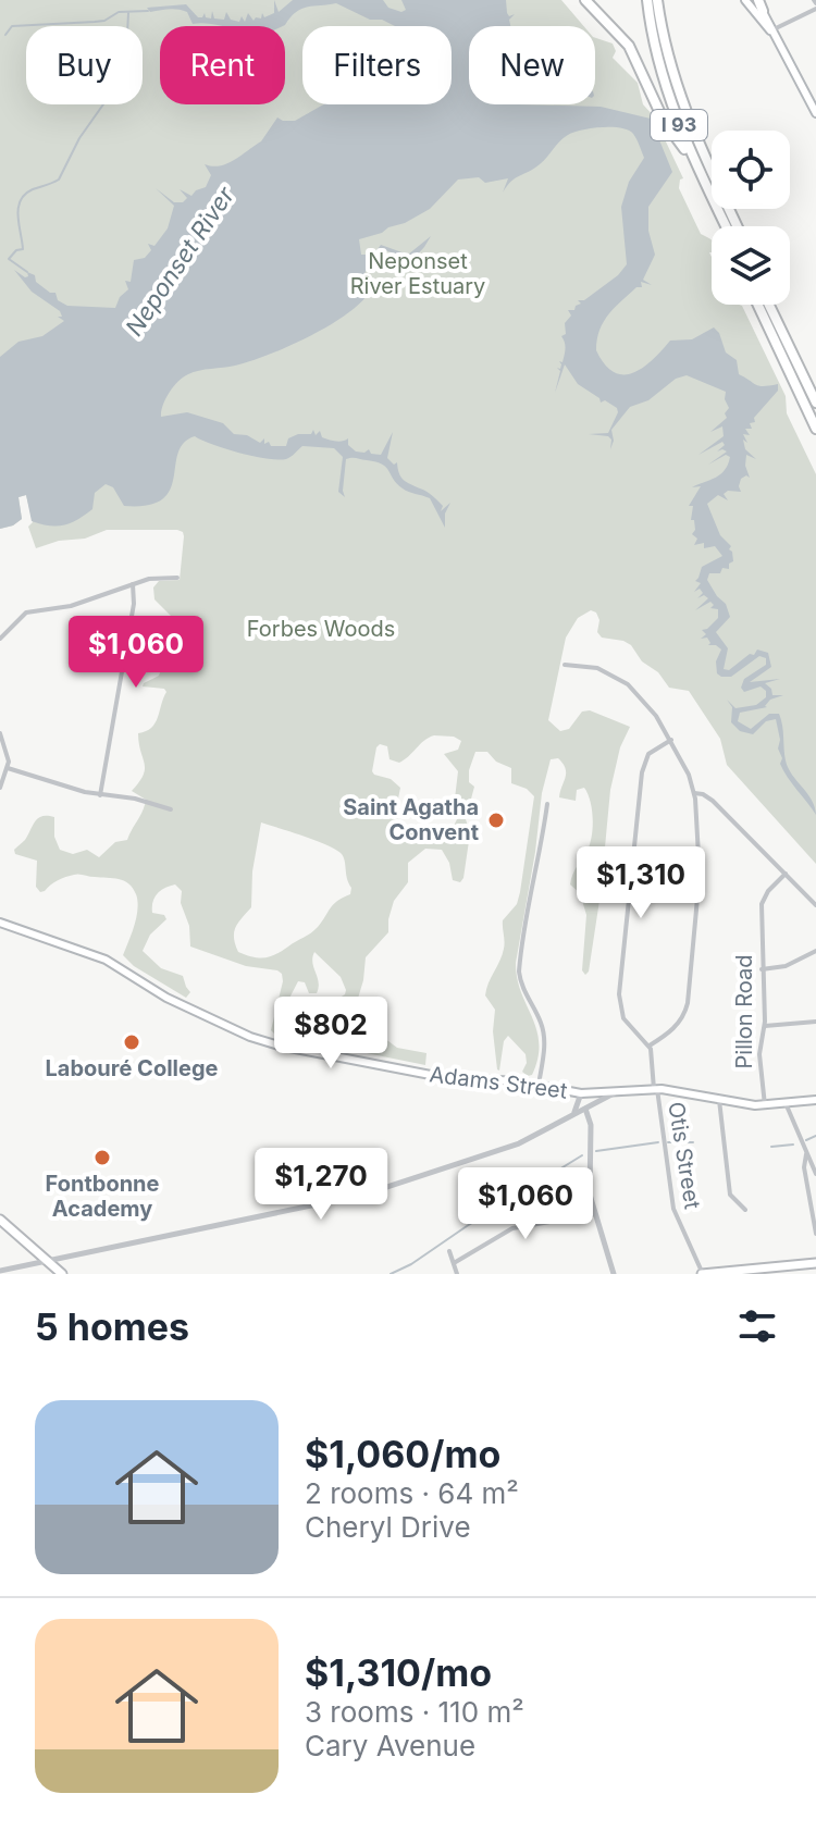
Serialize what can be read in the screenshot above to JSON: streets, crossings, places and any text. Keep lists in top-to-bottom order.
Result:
{
  "streets": {
    "highway": ["I 93"],
    "main road": ["Adams Street"],
    "street": ["Pillon Road", "Otis Street"]
  },
  "crossings": [
    ["Pillon Road", "Adams Street"],
    ["Adams Street", "Otis Street"]
  ],
  "water": ["Neponset River"],
  "parks": ["Neponset River Estuary", "Forbes Woods"],
  "places": ["Saint Agatha Convent", "Labouré College", "Fontbonne Academy"],
  "page": {
    "chip": [
      "Buy",
      "Rent",
      "Filters",
      "New"
    ],
    "price": [
      "$1,060",
      "$1,310",
      "$802",
      "$1,270",
      "$1,060"
    ],
    "heading": "5 homes",
    "list": [
      {
        "name": "$1,060/mo",
        "note": "2 rooms · 64 m² · Cheryl Drive"
      },
      {
        "name": "$1,310/mo",
        "note": "3 rooms · 110 m² · Cary Avenue"
      }
    ]
  }
}
